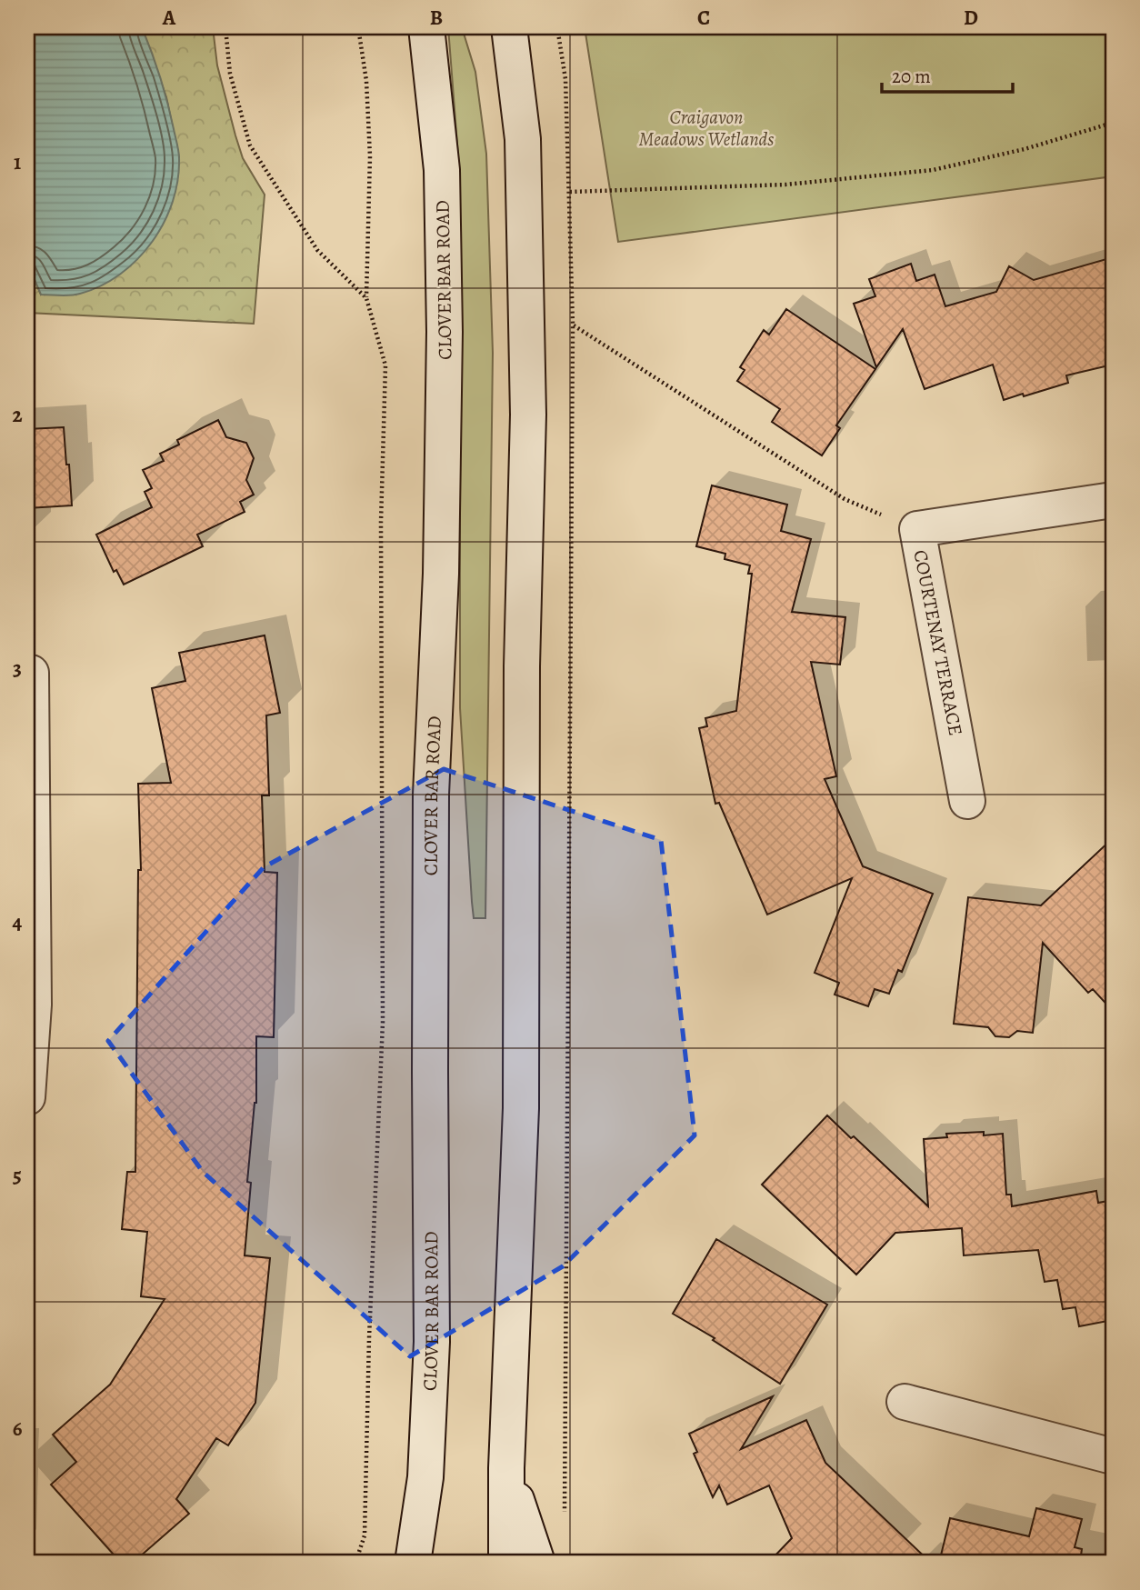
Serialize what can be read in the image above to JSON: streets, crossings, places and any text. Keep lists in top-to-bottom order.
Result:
{
  "streets": {
    "main road": ["CLOVER BAR ROAD", "COURTENAY TERRACE"]
  },
  "parks": ["Craigavon Meadows Wetlands"],
  "scale_bar": "20 m",
  "grid": {
    "columns": [
      "A",
      "B",
      "C",
      "D"
    ],
    "rows": [
      "1",
      "2",
      "3",
      "4",
      "5",
      "6"
    ]
  }
}
